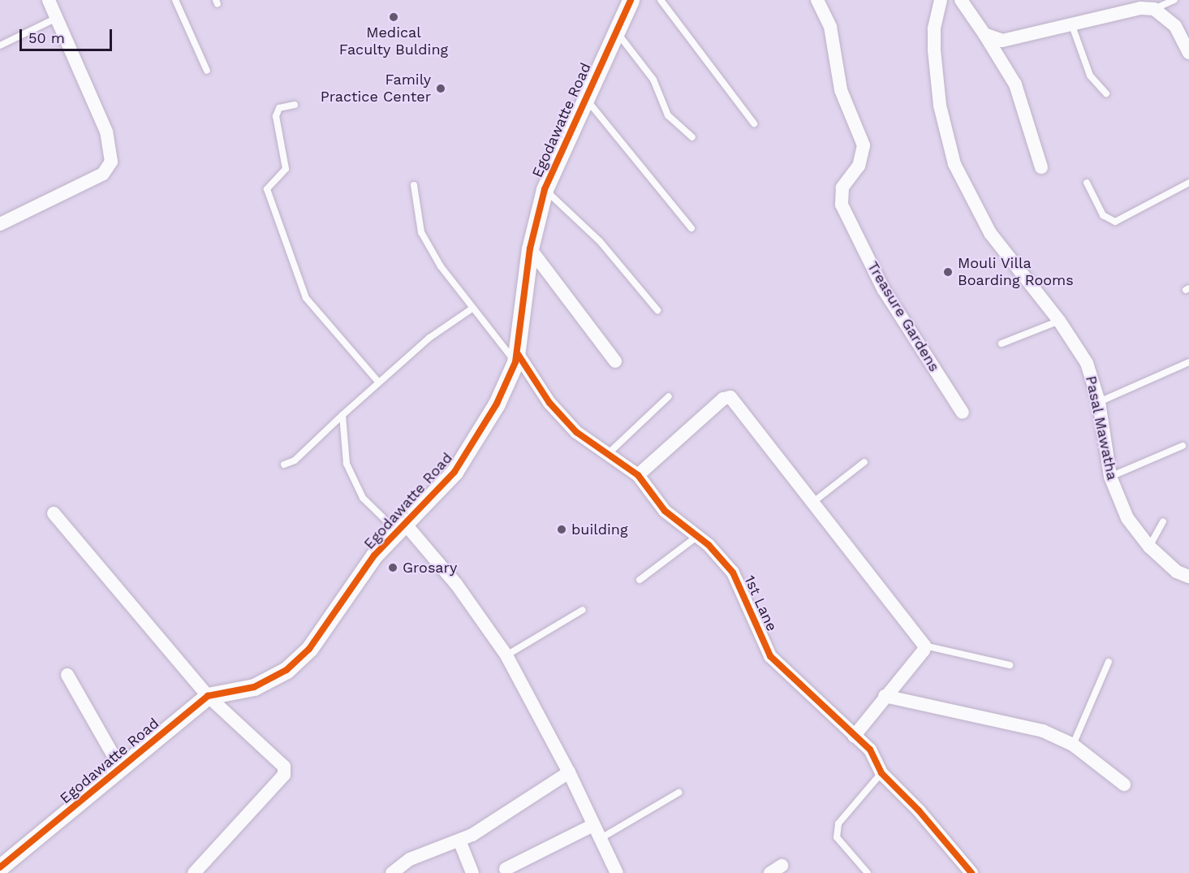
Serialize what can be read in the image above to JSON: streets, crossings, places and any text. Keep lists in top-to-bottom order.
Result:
{
  "streets": {
    "street": [
      "Egodawatte Road",
      "Treasure Gardens",
      "Pasal Mawatha",
      "1st Lane"
    ]
  },
  "crossings": [
    ["Egodawatte Road", "1st Lane"]
  ],
  "places": [
    "Medical Faculty Bulding",
    "Family Practice Center",
    "Mouli Villa Boarding Rooms",
    "building",
    "Grosary"
  ],
  "scale_bar": "50 m"
}
